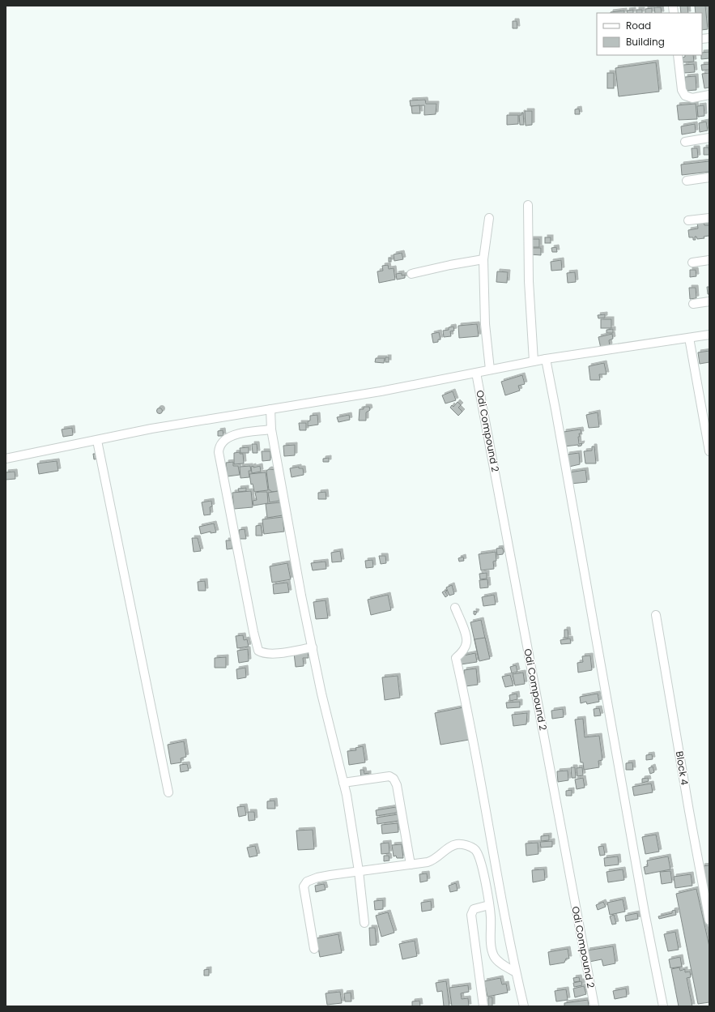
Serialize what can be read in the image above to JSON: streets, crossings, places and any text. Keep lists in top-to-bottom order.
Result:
{
  "streets": {
    "street": ["Odi Compound 2", "Block 4"]
  },
  "legend": ["Road", "Building"]
}
